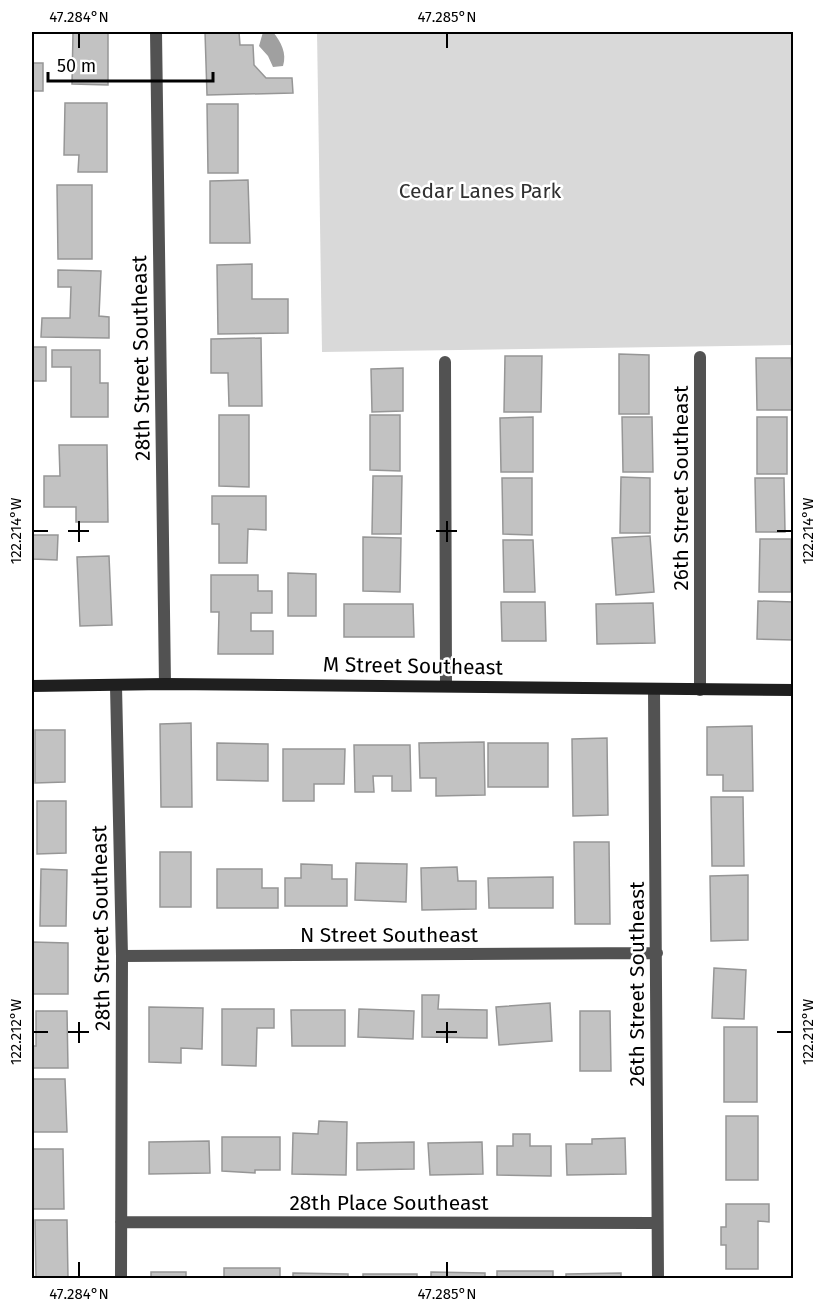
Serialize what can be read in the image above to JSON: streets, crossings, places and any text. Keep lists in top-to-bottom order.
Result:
{
  "streets": {
    "street": [
      "28th Street Southeast",
      "26th Street Southeast",
      "M Street Southeast",
      "N Street Southeast",
      "28th Place Southeast"
    ]
  },
  "crossings": [
    ["28th Street Southeast", "M Street Southeast"],
    ["28th Street Southeast", "N Street Southeast"],
    ["28th Street Southeast", "28th Place Southeast"],
    ["26th Street Southeast", "M Street Southeast"],
    ["26th Street Southeast", "N Street Southeast"],
    ["26th Street Southeast", "28th Place Southeast"]
  ],
  "parks": ["Cedar Lanes Park"],
  "scale_bar": "50 m",
  "coordinates": [
    "47.284°N",
    "47.285°N",
    "122.214°W",
    "122.212°W"
  ]
}
